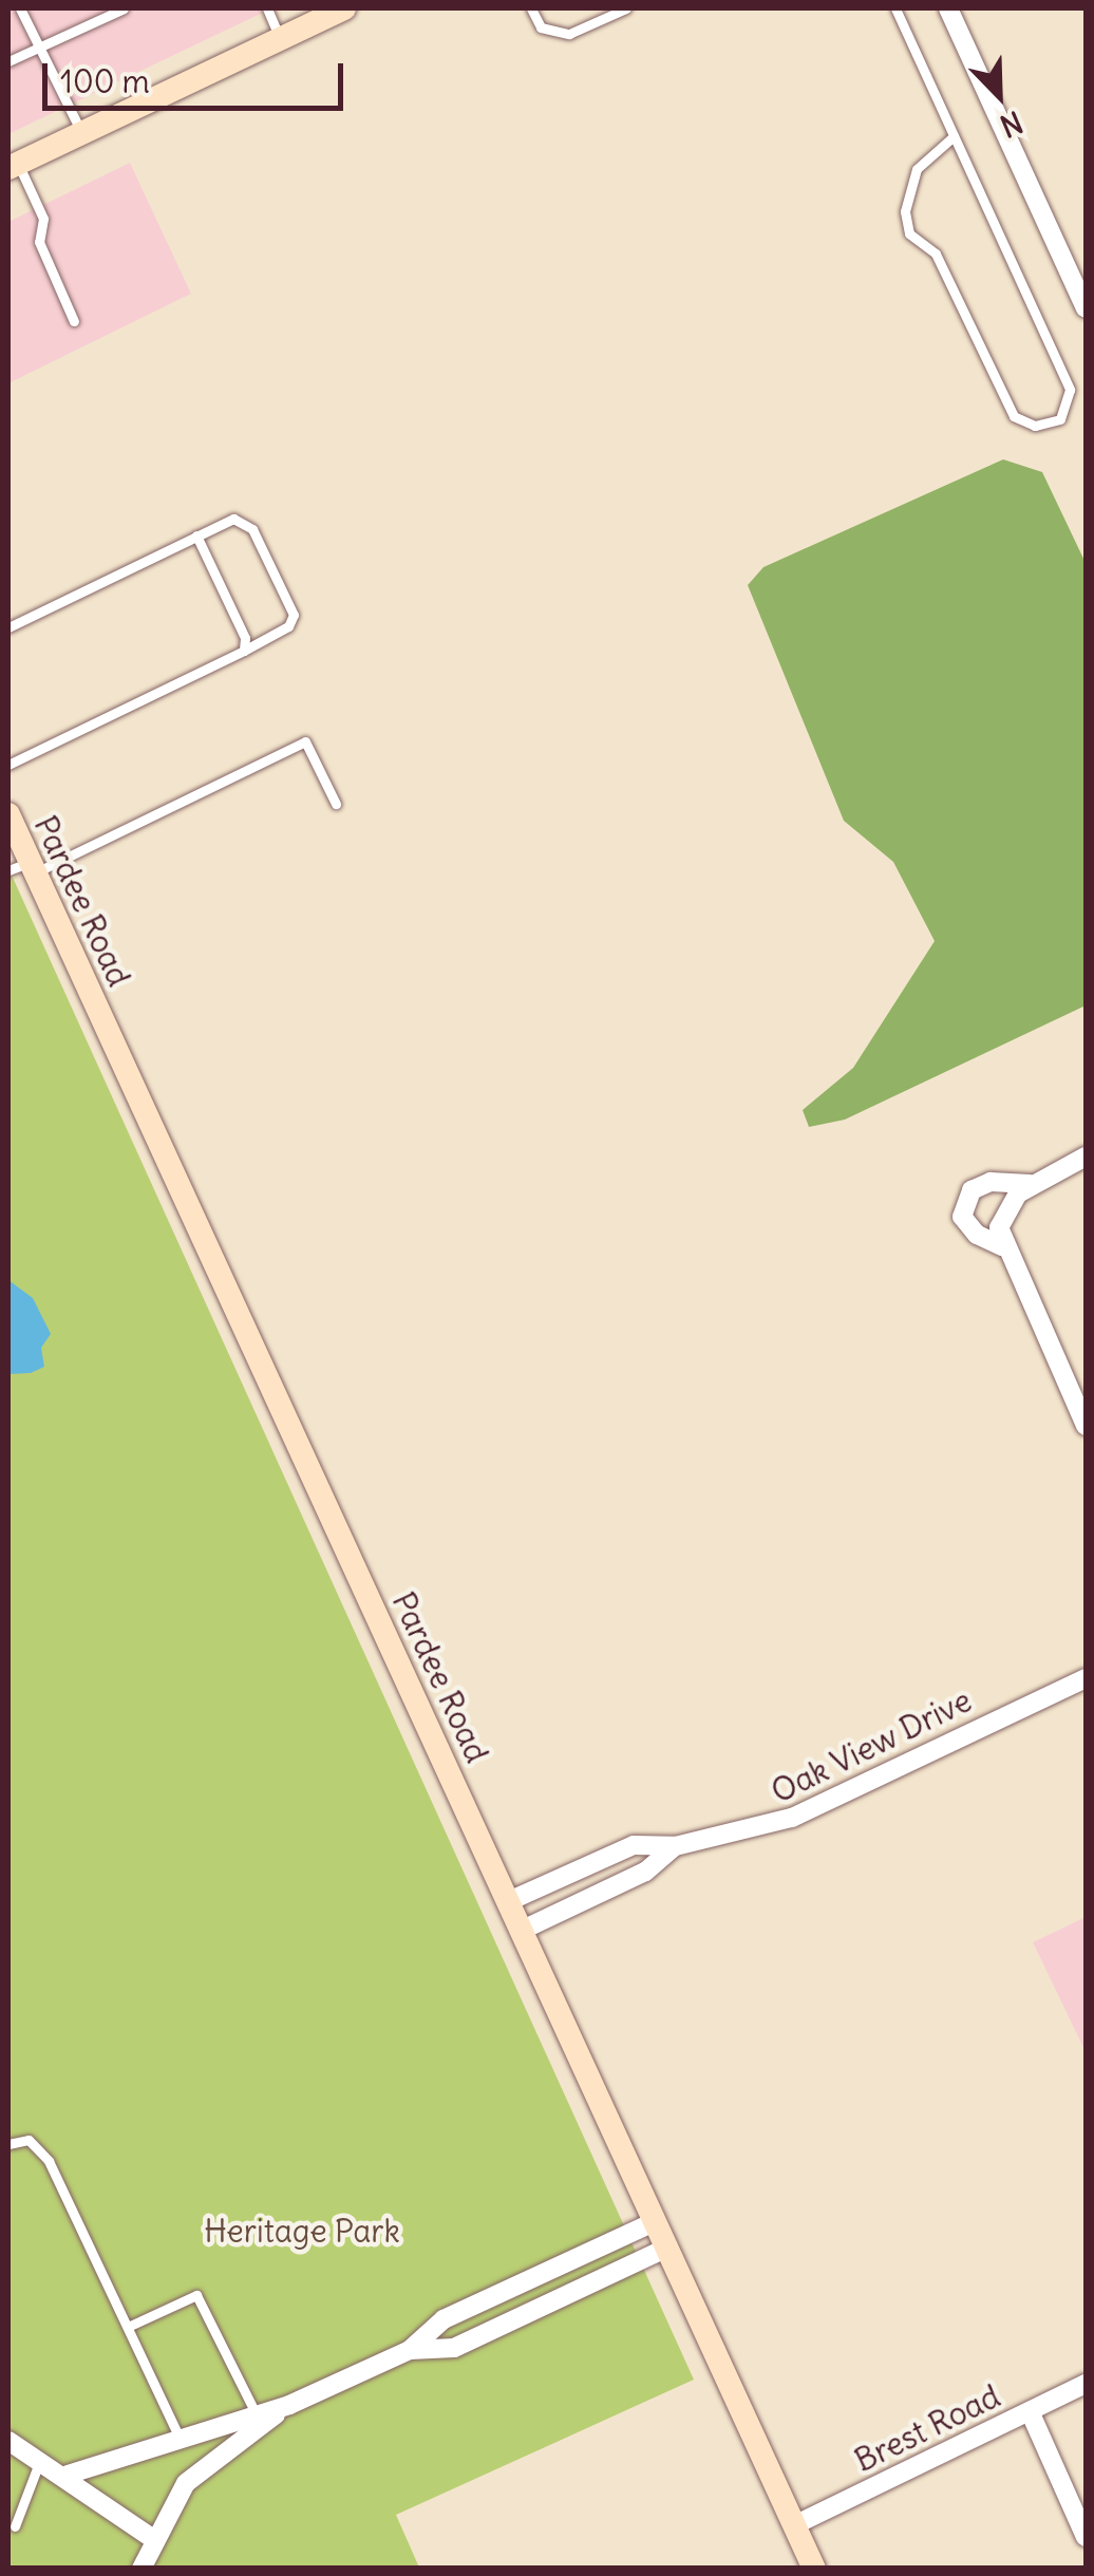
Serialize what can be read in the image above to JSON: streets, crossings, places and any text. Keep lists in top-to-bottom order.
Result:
{
  "streets": {
    "main road": ["Pardee Road"],
    "street": ["Oak View Drive", "Brest Road"]
  },
  "crossings": [
    ["Pardee Road", "Oak View Drive"],
    ["Pardee Road", "Brest Road"]
  ],
  "parks": ["Heritage Park"],
  "scale_bar": "100 m",
  "north": "bottom right"
}
